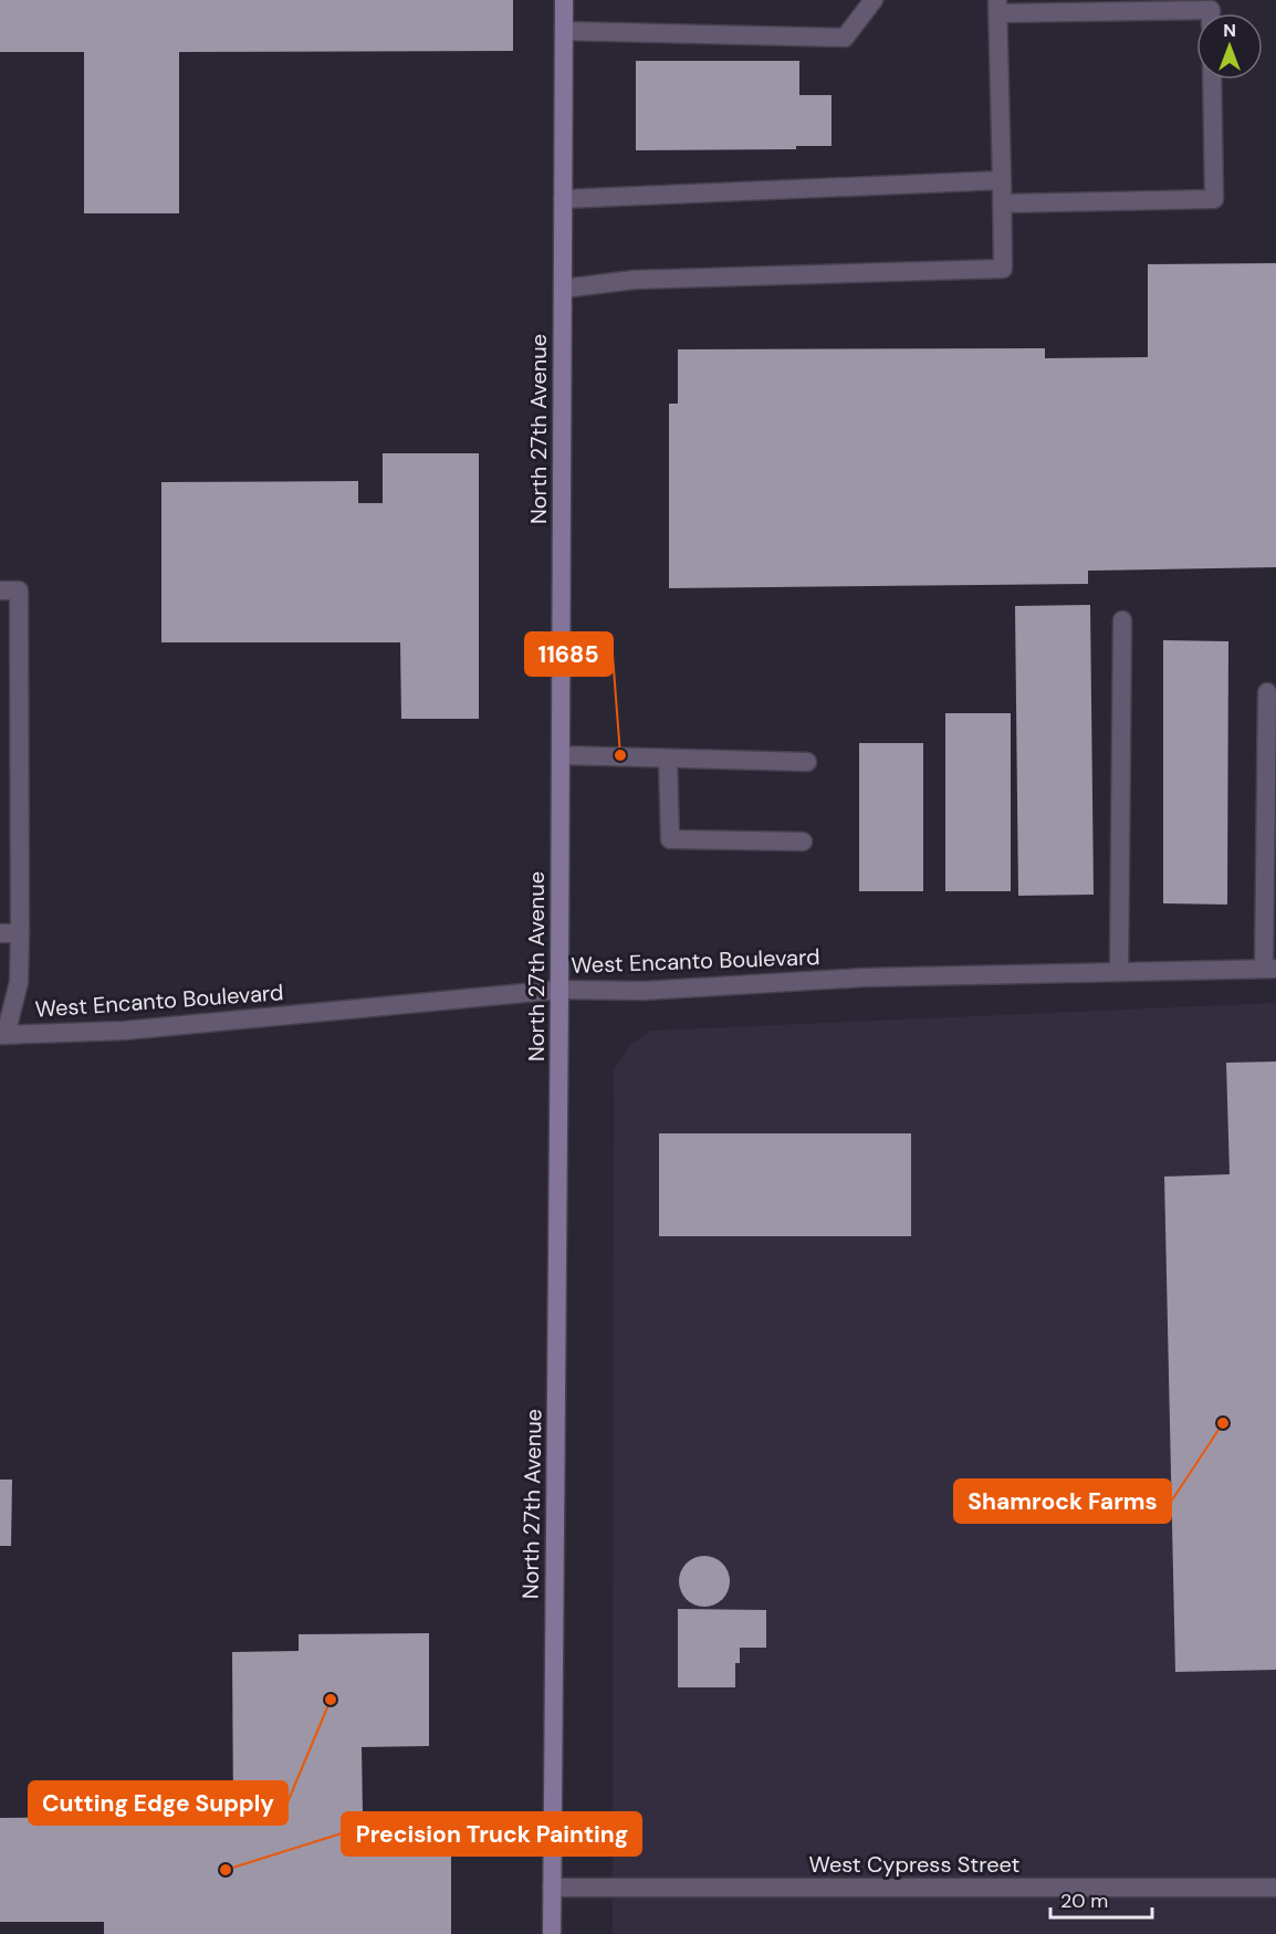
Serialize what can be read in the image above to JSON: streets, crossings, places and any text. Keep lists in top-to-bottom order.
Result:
{
  "streets": {
    "main road": ["North 27th Avenue"],
    "street": ["West Encanto Boulevard", "West Cypress Street"]
  },
  "crossings": [
    ["North 27th Avenue", "West Encanto Boulevard"],
    ["North 27th Avenue", "West Cypress Street"]
  ],
  "places": [
    "11685",
    "Shamrock Farms",
    "Cutting Edge Supply",
    "Precision Truck Painting"
  ],
  "scale_bar": "20 m",
  "north": "top"
}
